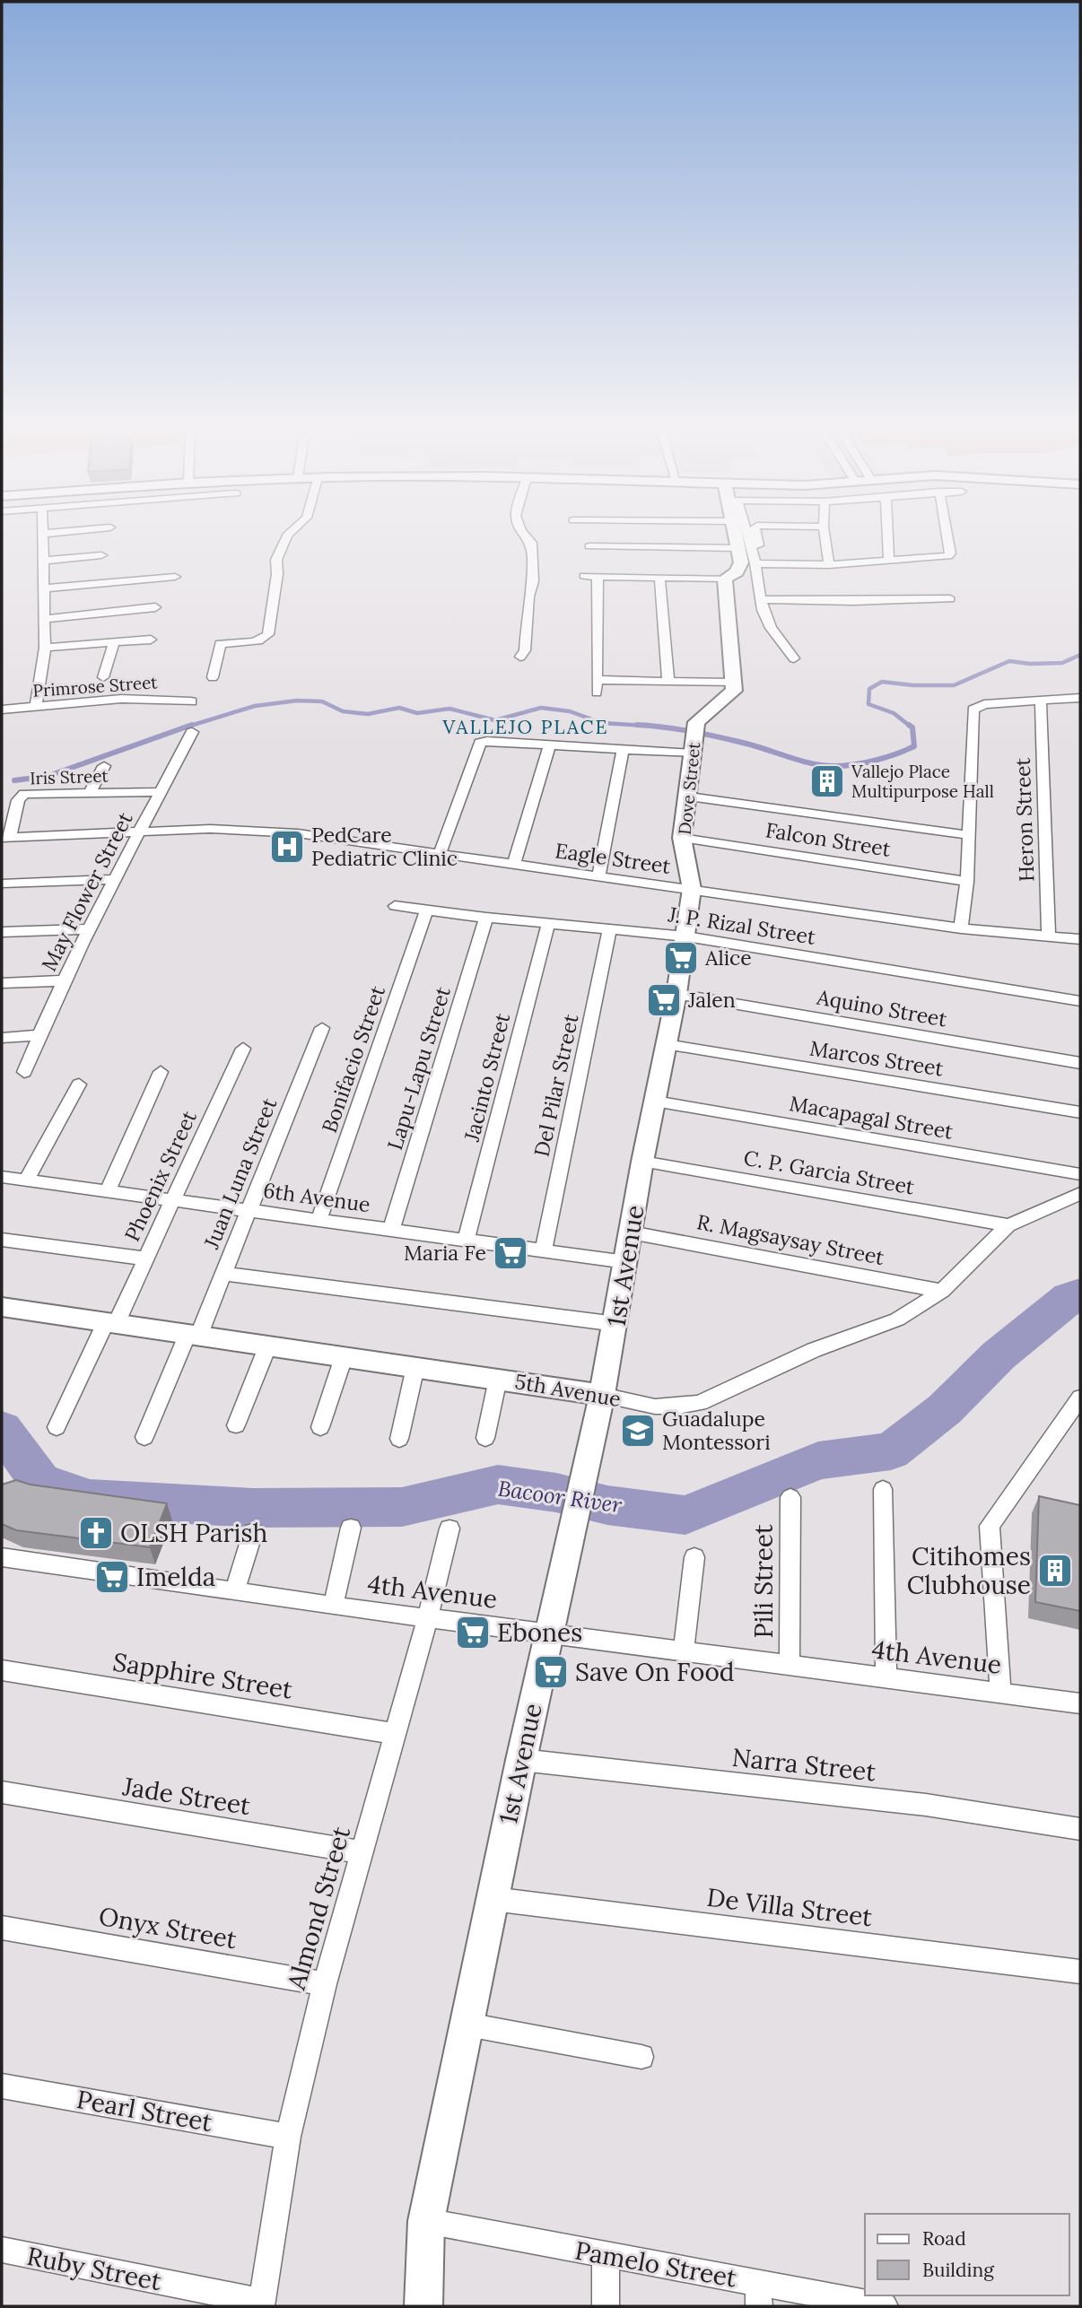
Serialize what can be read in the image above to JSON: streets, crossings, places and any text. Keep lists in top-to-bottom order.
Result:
{
  "streets": {
    "street": [
      "Primrose Street",
      "Iris Street",
      "Dove Street",
      "Heron Street",
      "Falcon Street",
      "Eagle Street",
      "May Flower Street",
      "J. P. Rizal Street",
      "Aquino Street",
      "Marcos Street",
      "Bonifacio Street",
      "Lapu-Lapu Street",
      "Jacinto Street",
      "Del Pilar Street",
      "Macapagal Street",
      "C. P. Garcia Street",
      "Juan Luna Street",
      "Phoenix Street",
      "6th Avenue",
      "R. Magsaysay Street",
      "1st Avenue",
      "5th Avenue",
      "Pili Street",
      "4th Avenue",
      "Sapphire Street",
      "Narra Street",
      "Jade Street",
      "De Villa Street",
      "Almond Street",
      "Onyx Street",
      "Pearl Street",
      "Pamelo Street",
      "Ruby Street"
    ]
  },
  "crossings": [
    ["Iris Street", "Eagle Street"],
    ["Iris Street", "May Flower Street"],
    ["Dove Street", "Falcon Street"],
    ["Dove Street", "Eagle Street"],
    ["Dove Street", "1st Avenue"],
    ["Heron Street", "Eagle Street"],
    ["Eagle Street", "May Flower Street"],
    ["Eagle Street", "1st Avenue"],
    ["J. P. Rizal Street", "Bonifacio Street"],
    ["J. P. Rizal Street", "Lapu-Lapu Street"],
    ["J. P. Rizal Street", "Jacinto Street"],
    ["J. P. Rizal Street", "Del Pilar Street"],
    ["J. P. Rizal Street", "1st Avenue"],
    ["Aquino Street", "1st Avenue"],
    ["Marcos Street", "1st Avenue"],
    ["Bonifacio Street", "6th Avenue"],
    ["Lapu-Lapu Street", "6th Avenue"],
    ["Jacinto Street", "6th Avenue"],
    ["Del Pilar Street", "6th Avenue"],
    ["Macapagal Street", "1st Avenue"],
    ["C. P. Garcia Street", "1st Avenue"],
    ["C. P. Garcia Street", "5th Avenue"],
    ["Juan Luna Street", "6th Avenue"],
    ["Juan Luna Street", "5th Avenue"],
    ["Phoenix Street", "6th Avenue"],
    ["Phoenix Street", "5th Avenue"],
    ["6th Avenue", "1st Avenue"],
    ["R. Magsaysay Street", "1st Avenue"],
    ["R. Magsaysay Street", "5th Avenue"],
    ["1st Avenue", "5th Avenue"],
    ["1st Avenue", "4th Avenue"],
    ["1st Avenue", "Narra Street"],
    ["1st Avenue", "De Villa Street"],
    ["1st Avenue", "Pamelo Street"],
    ["Pili Street", "4th Avenue"],
    ["4th Avenue", "Almond Street"],
    ["Sapphire Street", "Almond Street"],
    ["Jade Street", "Almond Street"],
    ["Almond Street", "Onyx Street"],
    ["Almond Street", "Pearl Street"],
    ["Almond Street", "Ruby Street"]
  ],
  "districts": ["VALLEJO PLACE"],
  "water": ["Bacoor River"],
  "places": {
    "building": ["Vallejo Place Multipurpose Hall", "Citihomes Clubhouse"],
    "hospital": ["PedCare Pediatric Clinic"],
    "supermarket": [
      "Alice",
      "Jalen",
      "Maria Fe",
      "Imelda",
      "Ebones",
      "Save On Food"
    ],
    "school or university": ["Guadalupe Montessori"],
    "church": ["OLSH Parish"]
  },
  "legend": ["Road", "Building"]
}
